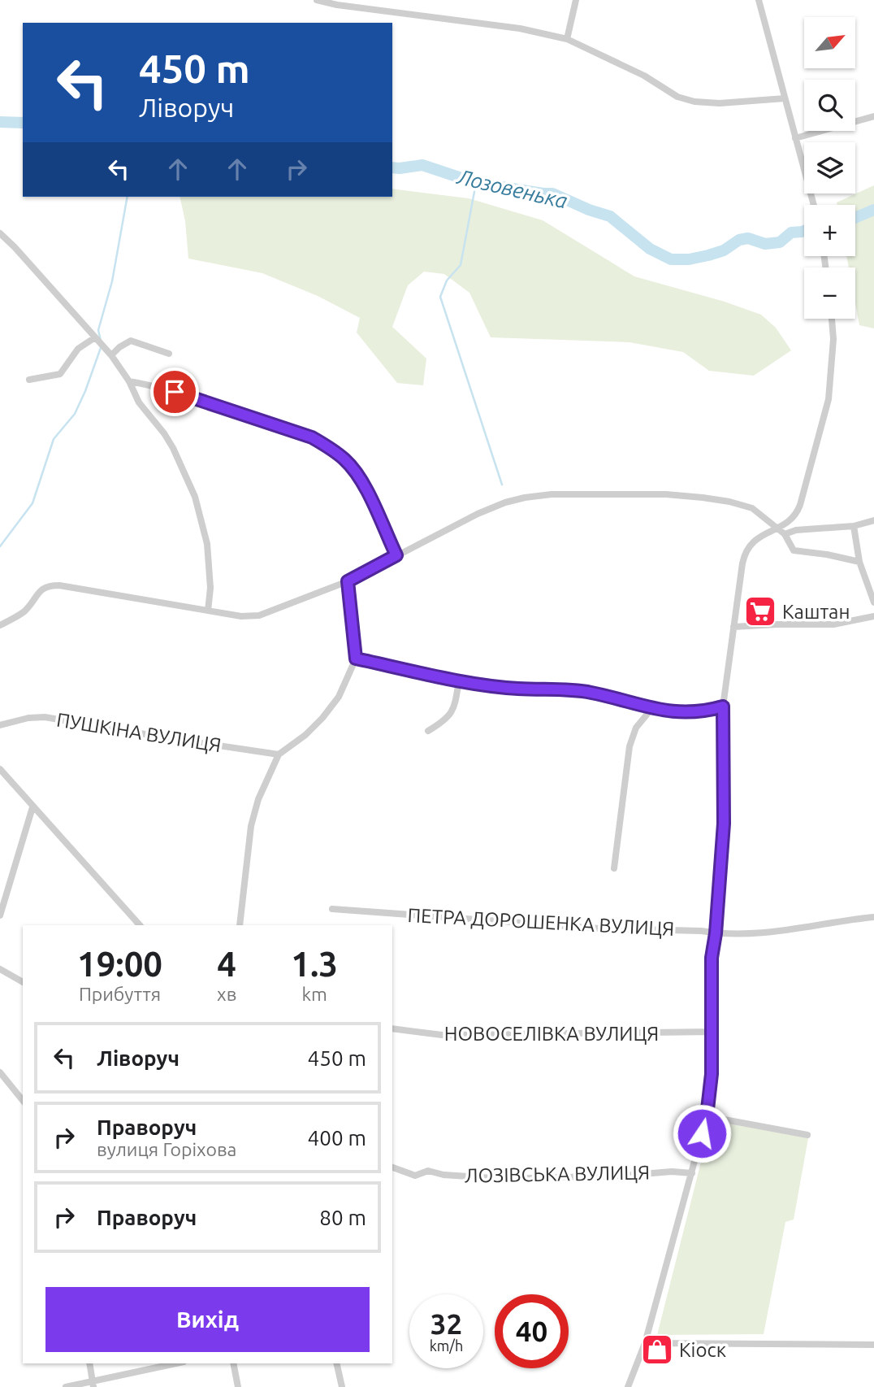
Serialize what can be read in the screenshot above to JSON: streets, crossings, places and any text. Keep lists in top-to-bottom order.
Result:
{
  "streets": {
    "street": [
      "ПУШКІНА ВУЛИЦЯ",
      "ПЕТРА ДОРОШЕНКА ВУЛИЦЯ",
      "НОВОСЕЛІВКА ВУЛИЦЯ",
      "ЛОЗІВСЬКА ВУЛИЦЯ"
    ]
  },
  "water": ["Лозовенька"],
  "places": {
    "supermarket": ["Каштан"],
    "shop": ["Кіоск"]
  },
  "north": "top right",
  "page": {
    "map_buttons": ["+", "−"],
    "turn": ["450 m", "Ліворуч"],
    "eta": [
      "19:00",
      "Прибуття",
      "4",
      "хв",
      "1.3",
      "km"
    ],
    "list": [
      {
        "name": "Ліворуч",
        "value": "450 m"
      },
      {
        "name": "Праворуч",
        "note": "вулиця Горіхова",
        "value": "400 m"
      },
      {
        "name": "Праворуч",
        "value": "80 m"
      }
    ],
    "buttons": "Вихід",
    "speed": "32 km/h",
    "limit": "40"
  }
}
